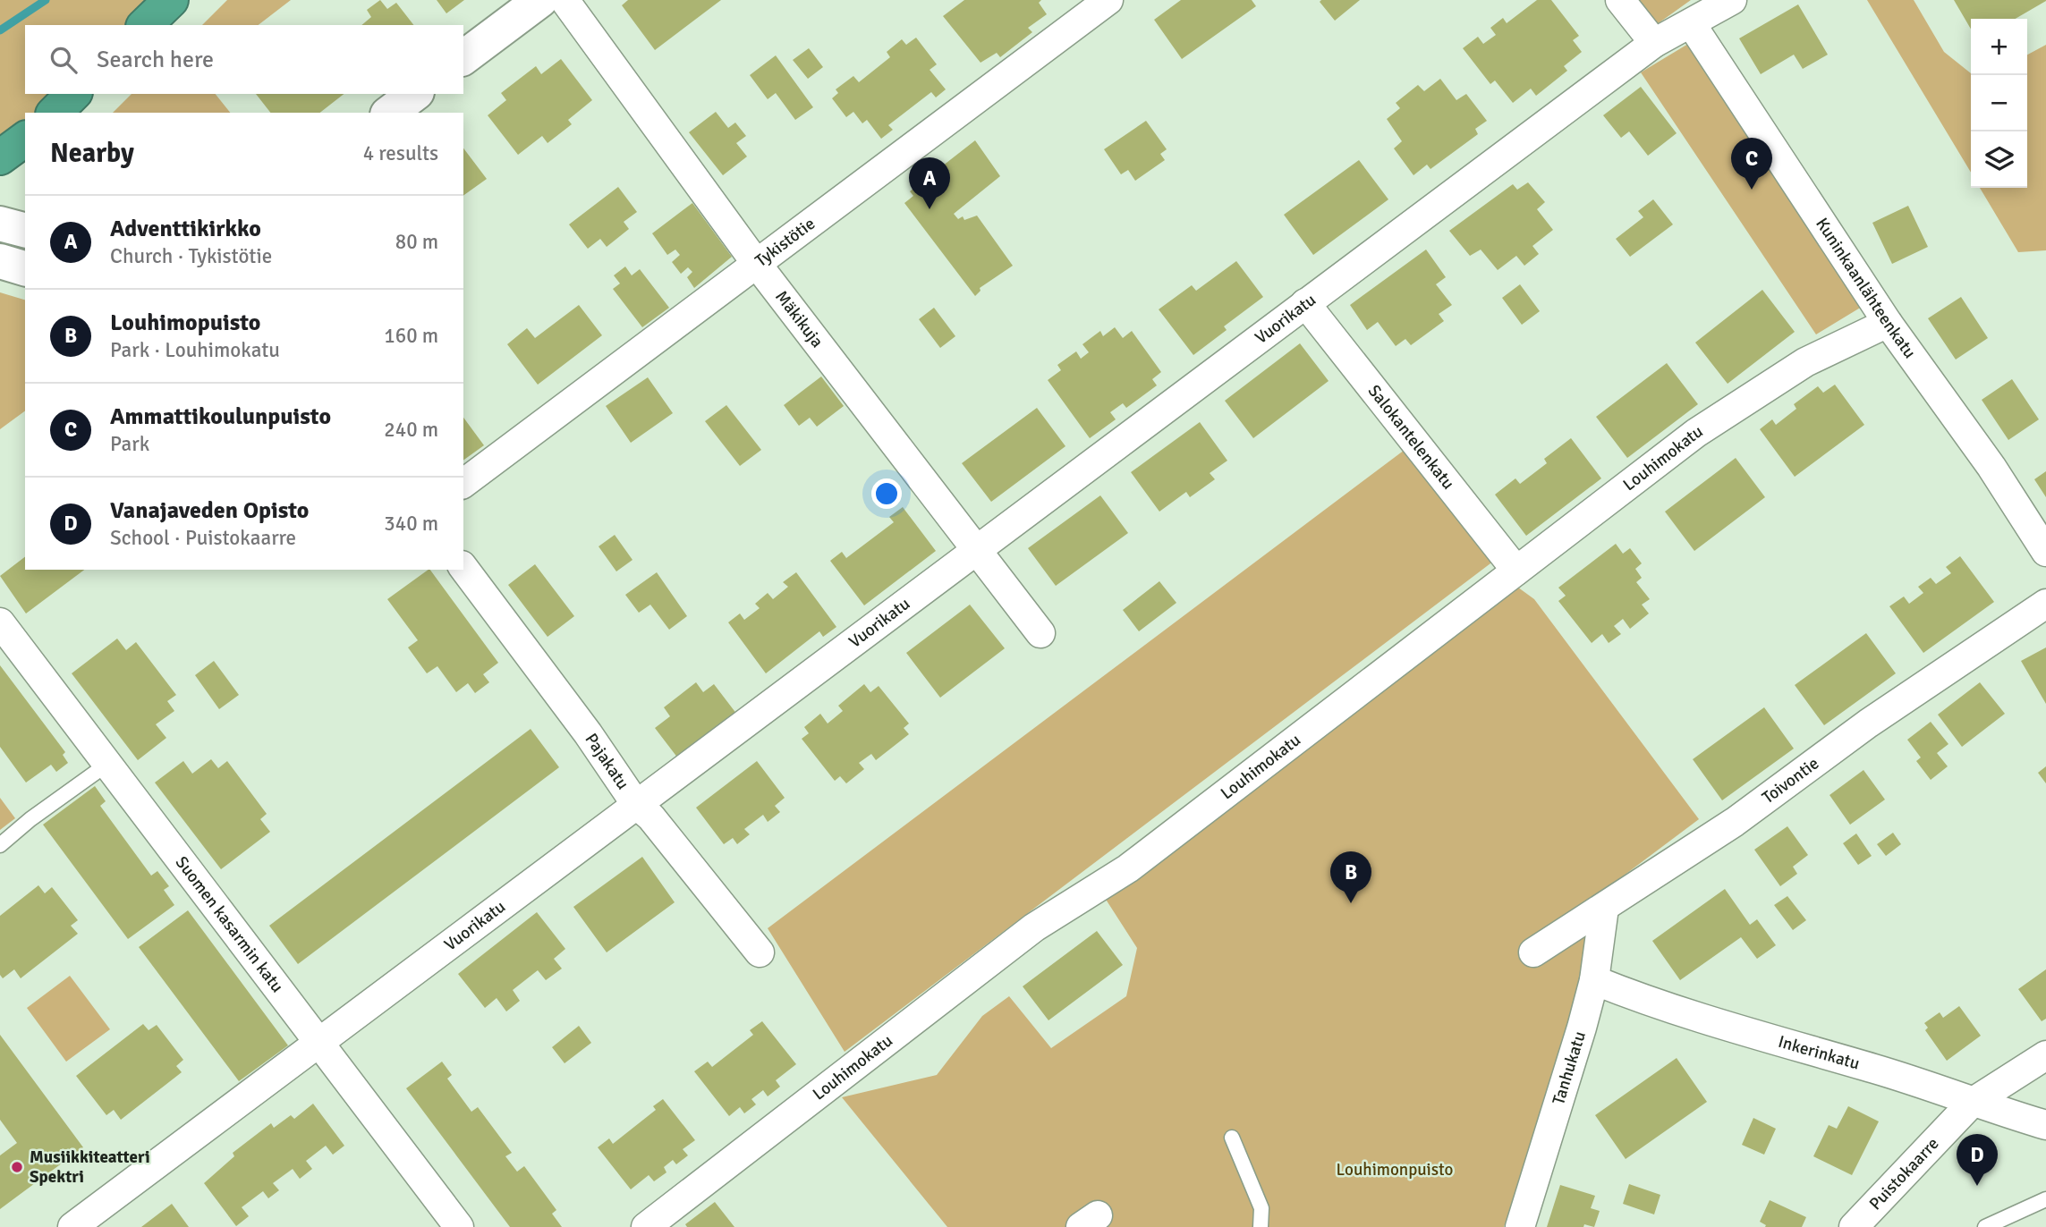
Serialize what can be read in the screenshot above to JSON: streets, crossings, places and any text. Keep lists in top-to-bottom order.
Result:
{
  "streets": {
    "street": [
      "Tykistötie",
      "Kuninkaanlähteenkatu",
      "Vuorikatu",
      "Mäkikuja",
      "Salokantelenkatu",
      "Louhimokatu",
      "Pajakatu",
      "Toivontie",
      "Suomen kasarmin katu",
      "Inkerinkatu",
      "Tanhukatu",
      "Puistokaarre"
    ]
  },
  "crossings": [
    ["Tykistötie", "Mäkikuja"],
    ["Kuninkaanlähteenkatu", "Vuorikatu"],
    ["Kuninkaanlähteenkatu", "Louhimokatu"],
    ["Vuorikatu", "Mäkikuja"],
    ["Vuorikatu", "Salokantelenkatu"],
    ["Vuorikatu", "Pajakatu"],
    ["Vuorikatu", "Suomen kasarmin katu"],
    ["Salokantelenkatu", "Louhimokatu"],
    ["Toivontie", "Tanhukatu"],
    ["Inkerinkatu", "Tanhukatu"],
    ["Inkerinkatu", "Puistokaarre"]
  ],
  "parks": ["Louhimonpuisto"],
  "places": ["Musiikkiteatteri Spektri"],
  "page": {
    "map_buttons": ["+", "−"],
    "search": "Search here",
    "heading": ["Nearby", "4 results"],
    "pins": [
      "C",
      "A",
      "B",
      "D"
    ],
    "list": [
      {
        "mark": "A",
        "name": "Adventtikirkko",
        "note": "Church · Tykistötie",
        "value": "80 m"
      },
      {
        "mark": "B",
        "name": "Louhimopuisto",
        "note": "Park · Louhimokatu",
        "value": "160 m"
      },
      {
        "mark": "C",
        "name": "Ammattikoulunpuisto",
        "note": "Park",
        "value": "240 m"
      },
      {
        "mark": "D",
        "name": "Vanajaveden Opisto",
        "note": "School · Puistokaarre",
        "value": "340 m"
      }
    ]
  }
}
